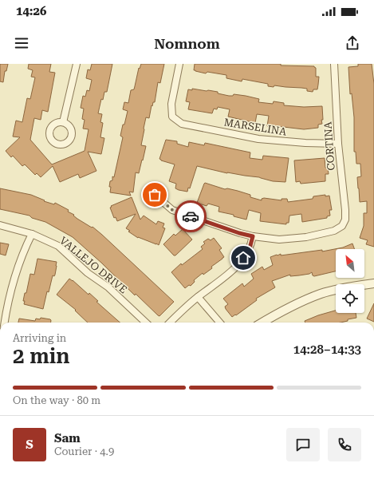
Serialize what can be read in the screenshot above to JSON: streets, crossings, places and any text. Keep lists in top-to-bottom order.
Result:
{
  "streets": {
    "street": ["MARSELINA", "CORTINA", "VALLEJO DRIVE"]
  },
  "crossings": [
    ["MARSELINA", "CORTINA"]
  ],
  "north": "top left",
  "page": {
    "status": "14:26",
    "header": "Nomnom",
    "heading": ["2 min", "Arriving in", "14:28–14:33"],
    "panel": ["Sam", "Courier · 4.9"],
    "bar": "On the way · 80 m",
    "round": "S"
  }
}
